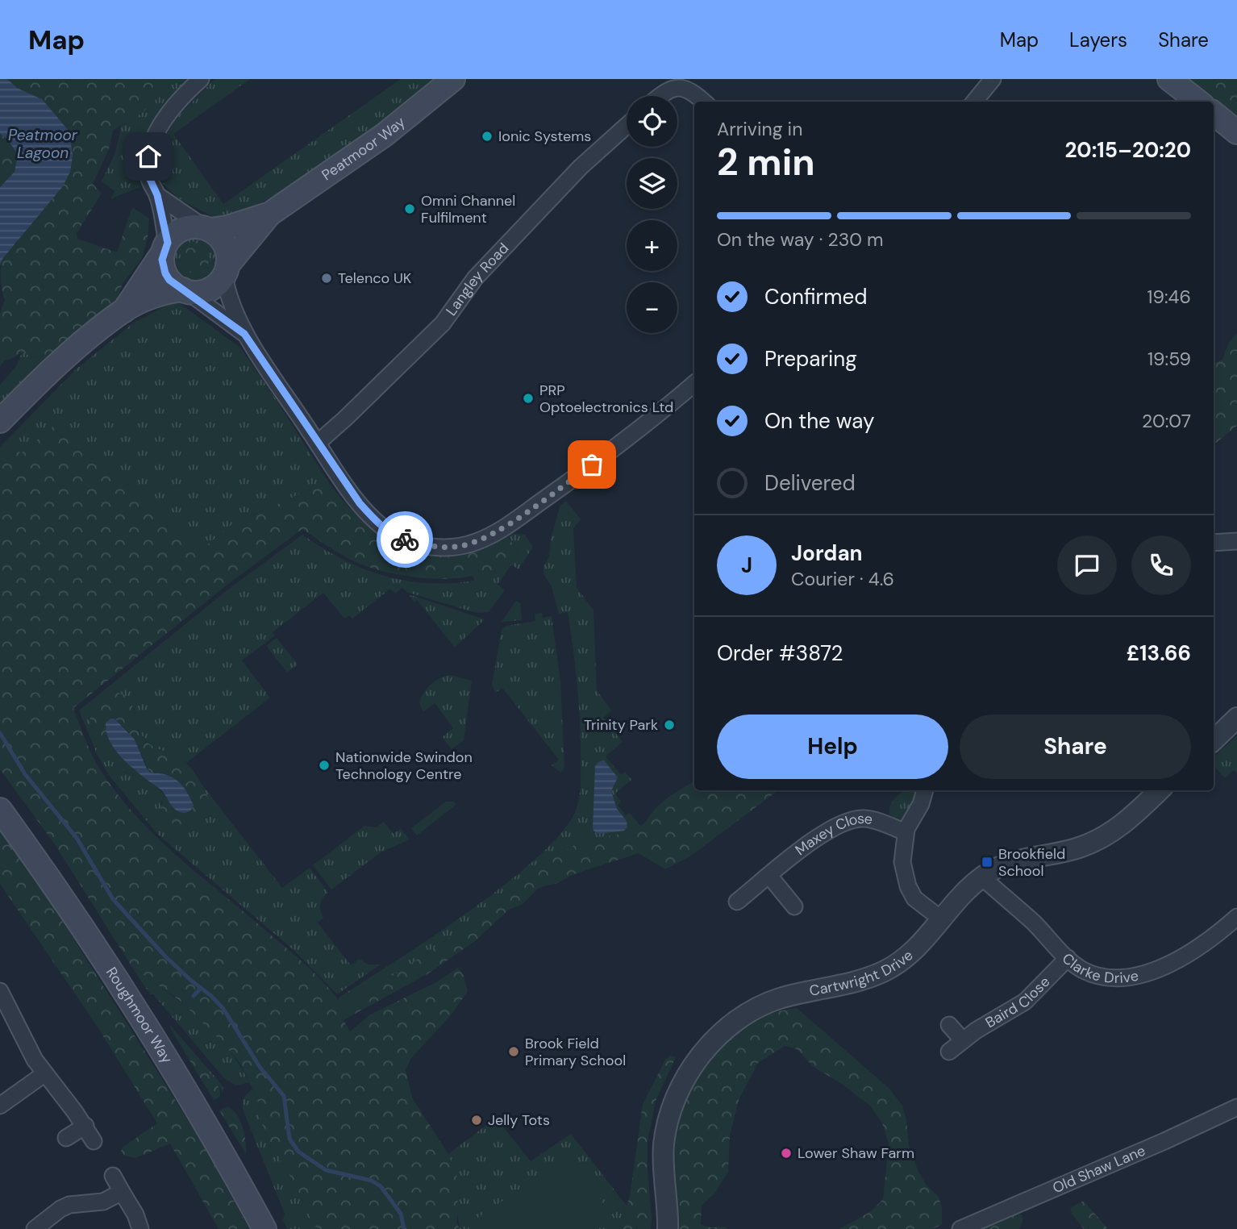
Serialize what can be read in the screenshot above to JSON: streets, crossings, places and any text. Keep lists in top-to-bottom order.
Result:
{
  "streets": {
    "main road": ["Peatmoor Way", "Roughmoor Way"],
    "street": [
      "Langley Road",
      "Maxey Close",
      "Clarke Drive",
      "Cartwright Drive",
      "Baird Close",
      "Old Shaw Lane"
    ]
  },
  "crossings": [
    ["Clarke Drive", "Cartwright Drive"],
    ["Clarke Drive", "Baird Close"]
  ],
  "water": ["Peatmoor Lagoon"],
  "places": {
    "other": [
      "Ionic Systems",
      "Omni Channel Fulfilment",
      "Telenco UK",
      "PRP Optoelectronics Ltd",
      "Trinity Park",
      "Nationwide Swindon Technology Centre",
      "Brook Field Primary School",
      "Jelly Tots",
      "Lower Shaw Farm"
    ],
    "transit": ["Brookfield School"]
  },
  "page": {
    "header": "Map",
    "nav": ["Map", "Layers", "Share"],
    "map_buttons": ["+", "−"],
    "heading": ["2 min", "Arriving in", "20:15–20:20"],
    "panel": [
      "Jordan",
      "Courier · 4.6",
      "Order #3872",
      "£13.66"
    ],
    "bar": "On the way · 230 m",
    "list": [
      ["Confirmed", "19:46"],
      ["Preparing", "19:59"],
      ["On the way", "20:07"],
      "Delivered"
    ],
    "round": "J",
    "buttons": ["Help", "Share"]
  }
}
